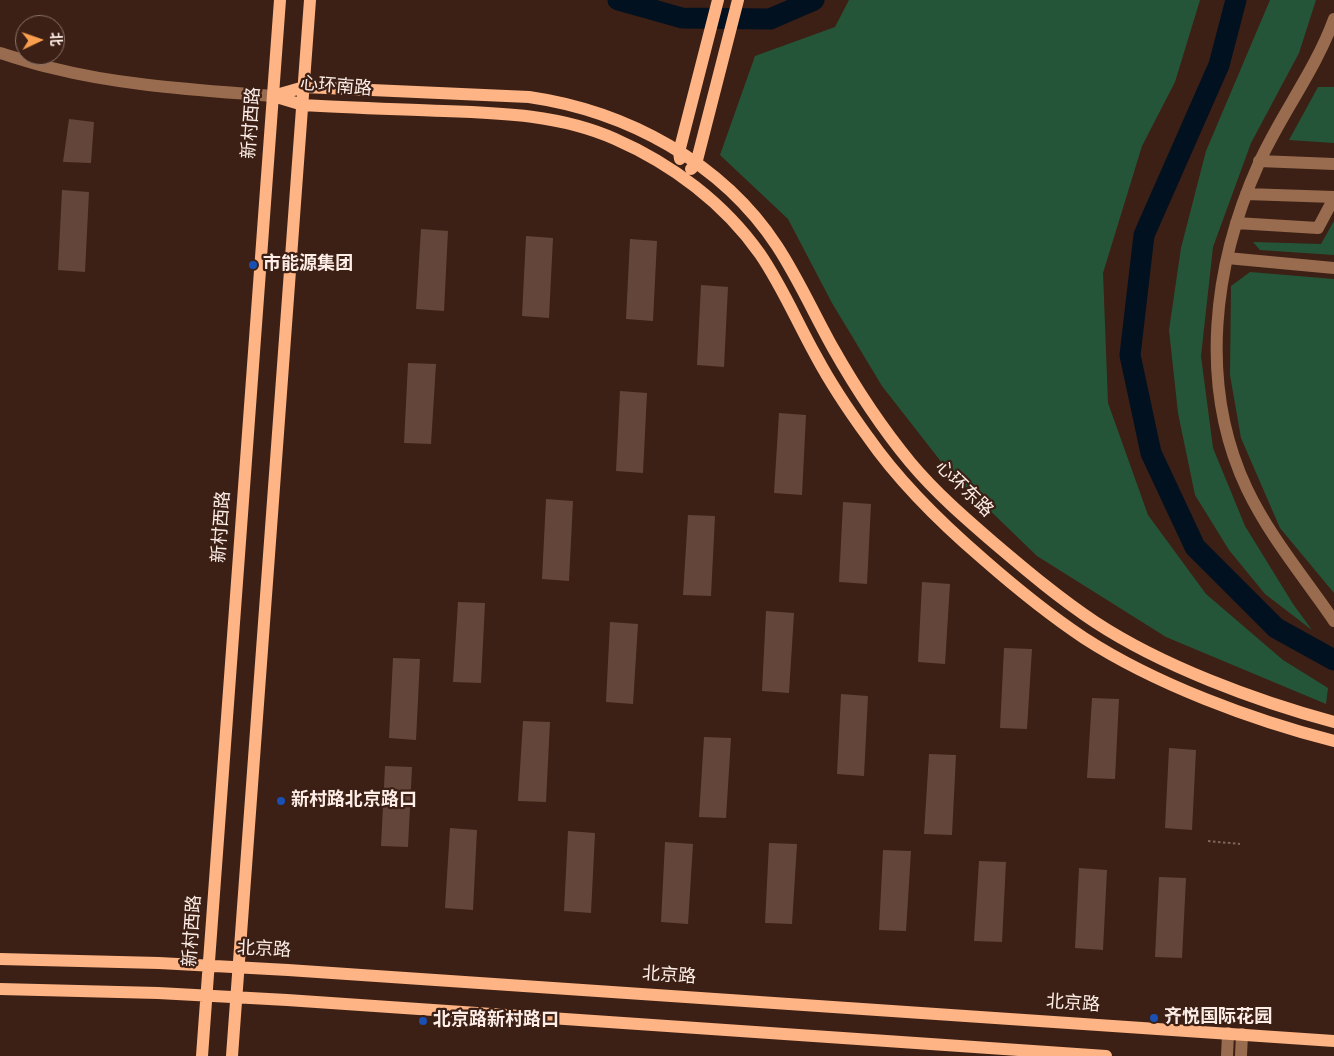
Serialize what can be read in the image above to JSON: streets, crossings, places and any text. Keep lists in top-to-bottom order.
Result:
{
  "streets": {
    "main road": [
      "心环南路",
      "新村西路",
      "心环东路",
      "北京路"
    ]
  },
  "crossings": [
    ["心环南路", "新村西路"],
    ["心环南路", "心环东路"],
    ["新村西路", "北京路"]
  ],
  "places": [
    "市能源集团",
    "新村路北京路口",
    "齐悦国际花园",
    "北京路新村路口"
  ],
  "north": "right"
}
